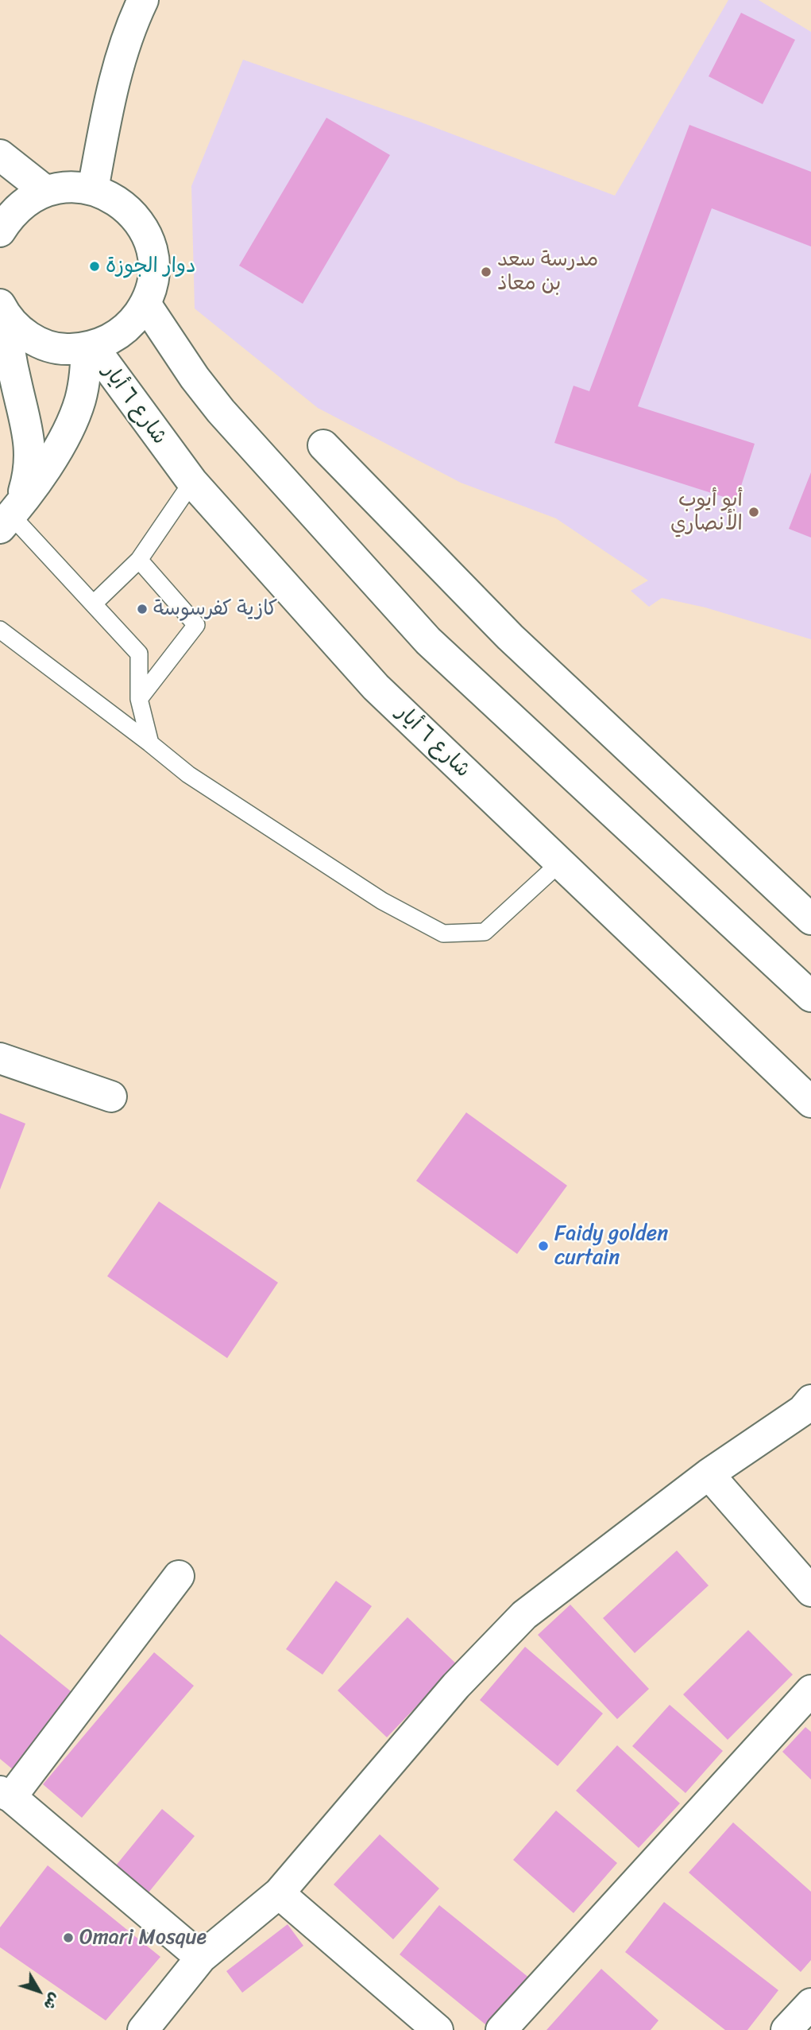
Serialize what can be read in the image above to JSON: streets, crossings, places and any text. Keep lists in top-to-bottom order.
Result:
{
  "streets": {
    "main road": ["شارع ٦ أيار"]
  },
  "places": [
    "دوار الجوزة",
    "مدرسة سعد بن معاذ",
    "أبو أيوب الأنصاري",
    "كازية كفرسوسة",
    "Faidy golden curtain",
    "Omari Mosque"
  ],
  "north": "bottom right"
}
